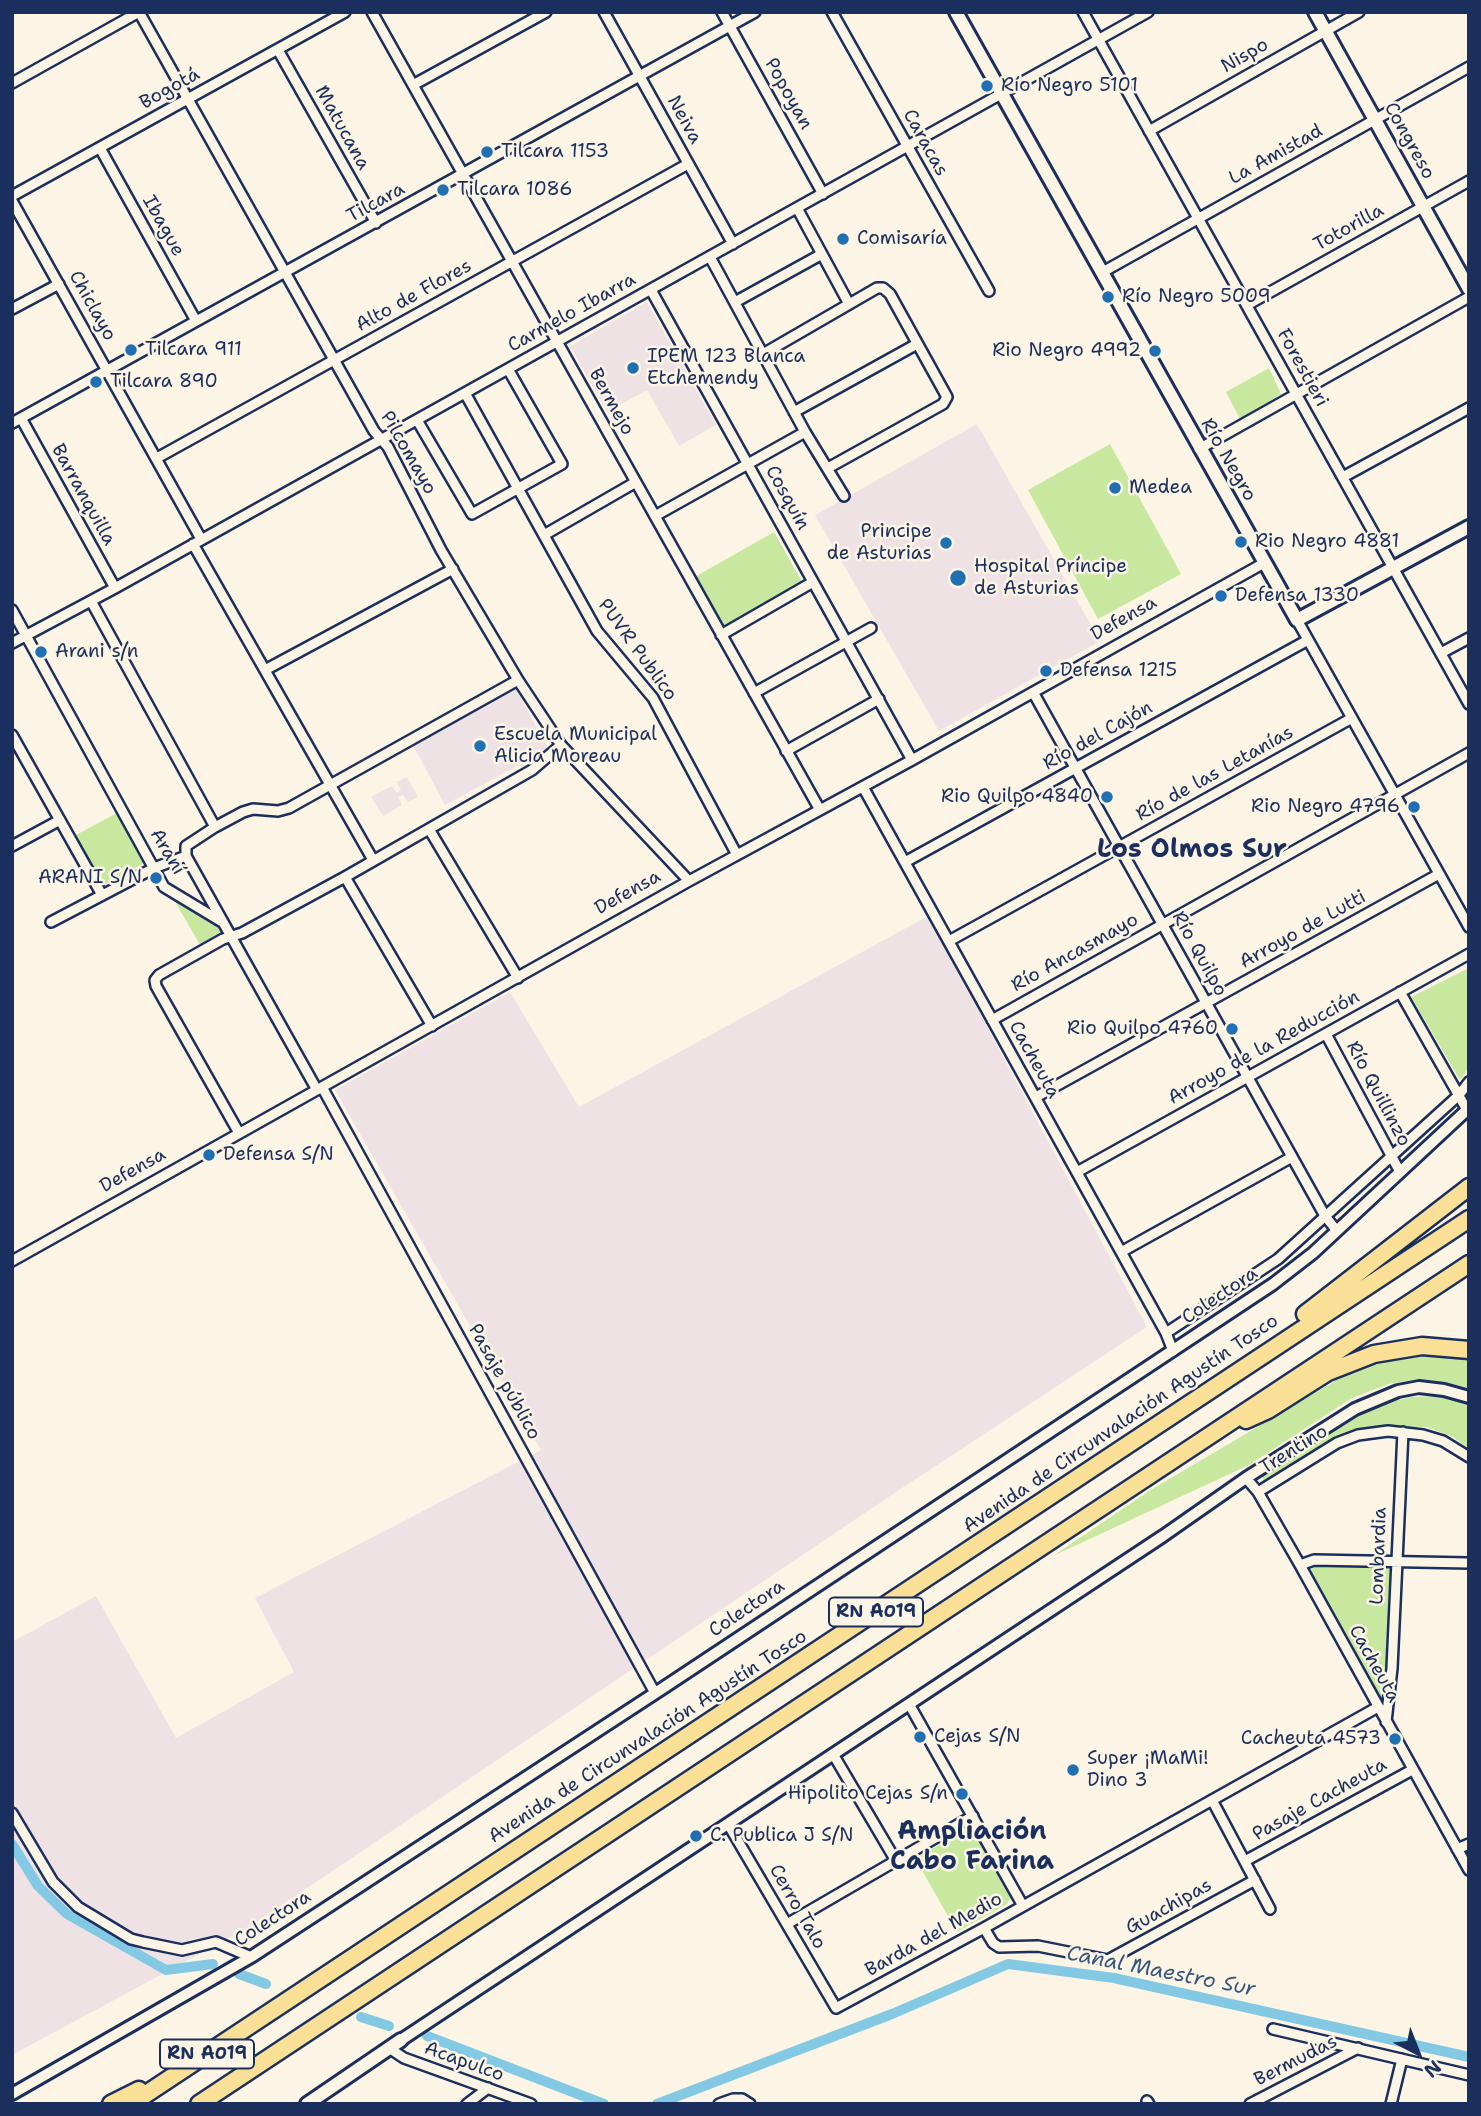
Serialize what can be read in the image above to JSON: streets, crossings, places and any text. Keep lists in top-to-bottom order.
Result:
{
  "streets": {
    "highway": ["Avenida de Circunvalación Agustín Tosco", "RN A019"],
    "main road": ["Congreso", "Río Negro"],
    "street": [
      "Nispo",
      "Bogotá",
      "Popoyan",
      "Neiva",
      "Matucana",
      "Caracas",
      "La Amistad",
      "Tilcara",
      "Ibague",
      "Totorilla",
      "Alto de Flores",
      "Chiclayo",
      "Carmelo Ibarra",
      "Forestieri",
      "Bermejo",
      "Pilcomayo",
      "Barranquilla",
      "Cosquín",
      "Defensa",
      "PUVR Publico",
      "Río del Cajón",
      "Río de las Letanías",
      "Araní",
      "Arroyo de Lutti",
      "Río Ancasmayo",
      "Río Quilpo",
      "Arroyo de la Reducción",
      "Cacheuta",
      "Río Quillinzo",
      "Colectora",
      "Pasaje público",
      "Trentino",
      "Lombardia",
      "Pasaje Cacheuta",
      "Cerro Talo",
      "Guachipas",
      "Barda del Medio",
      "Bermudas",
      "Acapulco"
    ]
  },
  "crossings": [
    ["Nispo", "Congreso"],
    ["Nispo", "Forestieri"],
    ["Bogotá", "Matucana"],
    ["Bogotá", "Ibague"],
    ["Bogotá", "Chiclayo"],
    ["Bogotá", "Pilcomayo"],
    ["Popoyan", "Tilcara"],
    ["Popoyan", "Carmelo Ibarra"],
    ["Neiva", "Tilcara"],
    ["Neiva", "Alto de Flores"],
    ["Neiva", "Carmelo Ibarra"],
    ["Matucana", "Tilcara"],
    ["Congreso", "La Amistad"],
    ["Congreso", "Totorilla"],
    ["Caracas", "Carmelo Ibarra"],
    ["La Amistad", "Forestieri"],
    ["La Amistad", "Río Negro"],
    ["Tilcara", "Ibague"],
    ["Tilcara", "Chiclayo"],
    ["Tilcara", "Bermejo"],
    ["Tilcara", "Pilcomayo"],
    ["Tilcara", "Barranquilla"],
    ["Totorilla", "Forestieri"],
    ["Alto de Flores", "Chiclayo"],
    ["Alto de Flores", "Bermejo"],
    ["Alto de Flores", "Pilcomayo"],
    ["Chiclayo", "Carmelo Ibarra"],
    ["Carmelo Ibarra", "Forestieri"],
    ["Carmelo Ibarra", "Bermejo"],
    ["Carmelo Ibarra", "Pilcomayo"],
    ["Carmelo Ibarra", "Río Negro"],
    ["Carmelo Ibarra", "Barranquilla"],
    ["Carmelo Ibarra", "Cosquín"],
    ["Carmelo Ibarra", "PUVR Publico"],
    ["Carmelo Ibarra", "Araní"],
    ["Bermejo", "Defensa"],
    ["Pilcomayo", "Defensa"],
    ["Río Negro", "Defensa"],
    ["Río Negro", "Río del Cajón"],
    ["Río Negro", "Río de las Letanías"],
    ["Río Negro", "Arroyo de Lutti"],
    ["Río Negro", "Río Ancasmayo"],
    ["Cosquín", "Defensa"],
    ["Defensa", "PUVR Publico"],
    ["Defensa", "Araní"],
    ["Defensa", "Río Quilpo"],
    ["Defensa", "Cacheuta"],
    ["Defensa", "Pasaje público"],
    ["Río del Cajón", "Río Quilpo"],
    ["Río del Cajón", "Cacheuta"],
    ["Río de las Letanías", "Río Quilpo"],
    ["Río de las Letanías", "Cacheuta"],
    ["Araní", "Pasaje público"],
    ["Arroyo de Lutti", "Río Quilpo"],
    ["Arroyo de Lutti", "Cacheuta"],
    ["Río Ancasmayo", "Río Quilpo"],
    ["Río Ancasmayo", "Cacheuta"],
    ["Río Quilpo", "Arroyo de la Reducción"],
    ["Río Quilpo", "Colectora"],
    ["Arroyo de la Reducción", "Cacheuta"],
    ["Arroyo de la Reducción", "Río Quillinzo"],
    ["Cacheuta", "Colectora"],
    ["Cacheuta", "Trentino"],
    ["Cacheuta", "Lombardia"],
    ["Cacheuta", "Pasaje Cacheuta"],
    ["Cacheuta", "Barda del Medio"],
    ["Río Quillinzo", "Colectora"],
    ["Colectora", "Pasaje público"],
    ["Trentino", "Lombardia"],
    ["Cerro Talo", "Barda del Medio"],
    ["Guachipas", "Barda del Medio"]
  ],
  "districts": ["Los Olmos Sur", "Ampliación Cabo Farina"],
  "water": ["Canal Maestro Sur"],
  "places": [
    "Río Negro 5101",
    "Tilcara 1153",
    "Tilcara 1086",
    "Comisaría",
    "Río Negro 5009",
    "Tilcara 911",
    "Rio Negro 4992",
    "IPEM 123 Blanca Etchemendy",
    "Tilcara 890",
    "Medea",
    "Rio Negro 4881",
    "Principe de Asturias",
    "Hospital Príncipe de Asturias",
    "Defensa 1330",
    "Arani s/n",
    "Defensa 1215",
    "Escuela Municipal Alicia Moreau",
    "Rio Quilpo 4840",
    "Rio Negro 4796",
    "ARANI S/N",
    "Rio Quilpo 4760",
    "Defensa S/N",
    "Cejas S/N",
    "Cacheuta 4573",
    "Super ¡MaMi! Dino 3",
    "Hipolito Cejas S/n",
    "C. Publica J S/N"
  ],
  "north": "bottom right"
}
